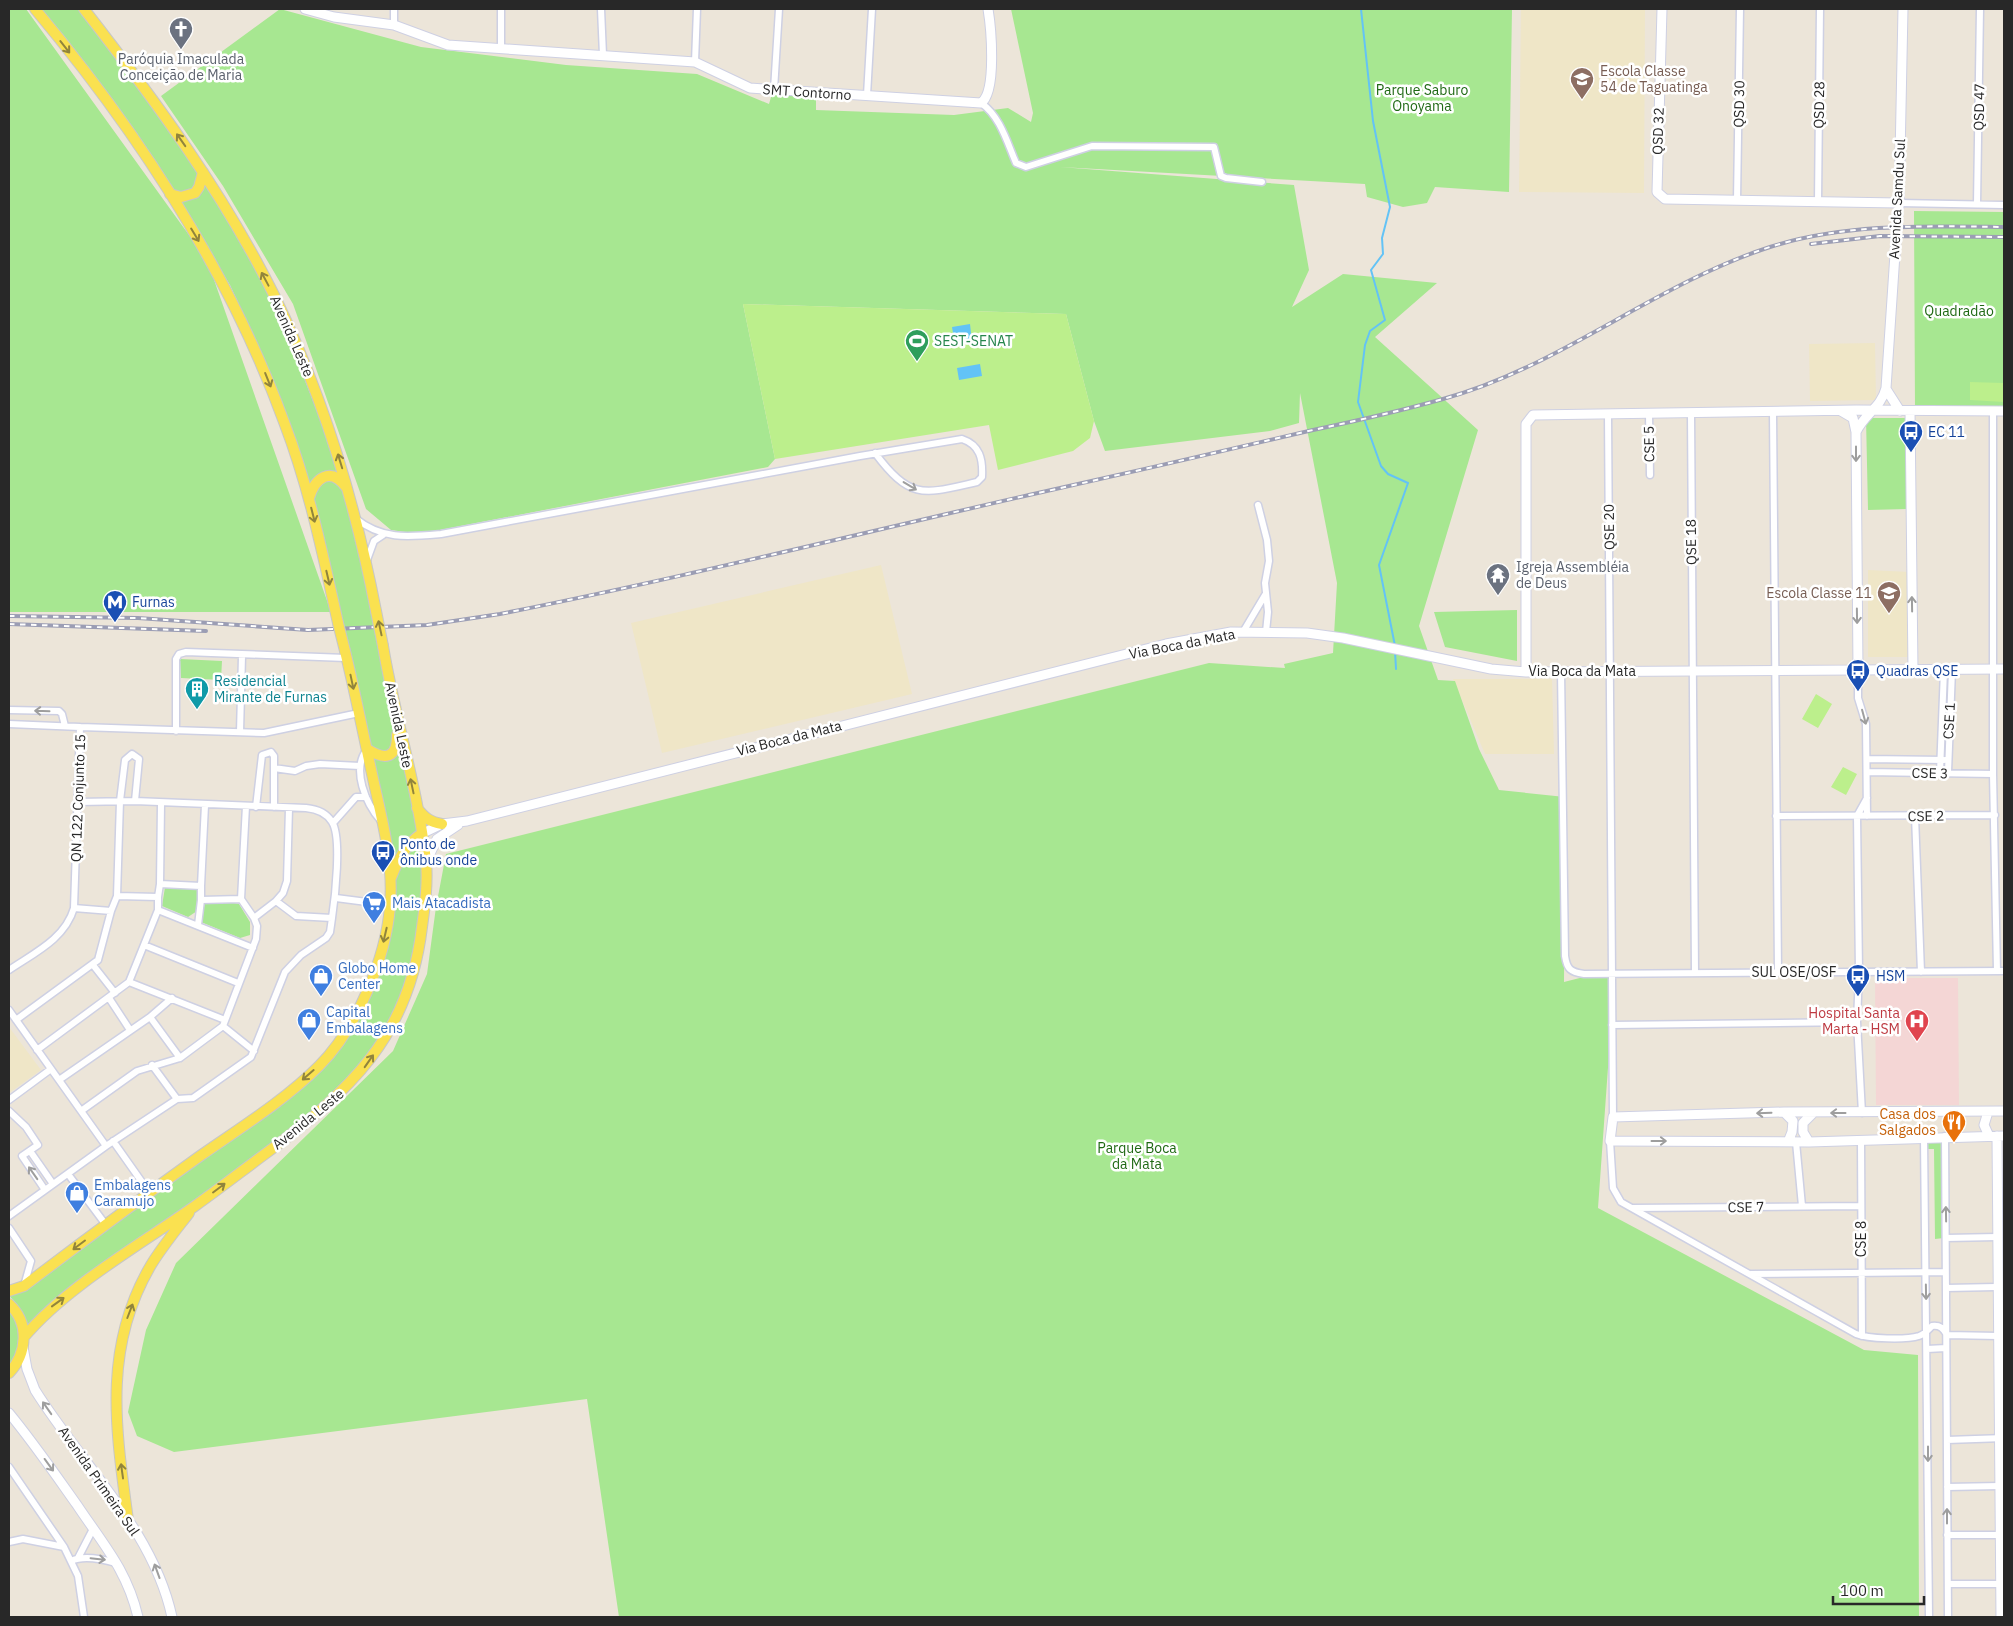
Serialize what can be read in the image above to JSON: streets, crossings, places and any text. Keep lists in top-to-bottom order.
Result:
{
  "streets": {
    "main road": ["Avenida Leste"],
    "street": [
      "SMT Contorno",
      "QSD 30",
      "QSD 28",
      "QSD 47",
      "QSD 32",
      "Avenida Samdu Sul",
      "CSE 5",
      "QSE 20",
      "QSE 18",
      "Via Boca da Mata",
      "CSE 1",
      "CSE 3",
      "QN 122 Conjunto 15",
      "CSE 2",
      "SUL OSE/OSF",
      "CSE 7",
      "CSE 8",
      "Avenida Primeira Sul"
    ]
  },
  "crossings": [
    ["QSD 30", "QSD 32"],
    ["Avenida Leste", "Via Boca da Mata"],
    ["QSE 20", "Via Boca da Mata"],
    ["QSE 20", "SUL OSE/OSF"],
    ["QSE 18", "Via Boca da Mata"],
    ["QSE 18", "SUL OSE/OSF"],
    ["Via Boca da Mata", "CSE 1"],
    ["Via Boca da Mata", "SUL OSE/OSF"],
    ["CSE 1", "CSE 3"],
    ["CSE 7", "CSE 8"]
  ],
  "parks": ["Parque Saburo Onoyama", "Quadradão", "Parque Boca da Mata"],
  "places": {
    "church": ["Paróquia Imaculada Conceição de Maria"],
    "school or university": ["Escola Classe 54 de Taguatinga", "Escola Classe 11"],
    "sports": ["SEST-SENAT"],
    "bus stop": [
      "EC 11",
      "Quadras QSE",
      "Ponto de ônibus onde",
      "HSM"
    ],
    "temple": ["Igreja Assembléia de Deus"],
    "metro station": ["Furnas"],
    "building": ["Residencial Mirante de Furnas"],
    "supermarket": ["Mais Atacadista"],
    "shop": ["Globo Home Center", "Capital Embalagens", "Embalagens Caramujo"],
    "hospital": ["Hospital Santa Marta - HSM"],
    "restaurant": ["Casa dos Salgados"]
  },
  "scale_bar": "100 m"
}
